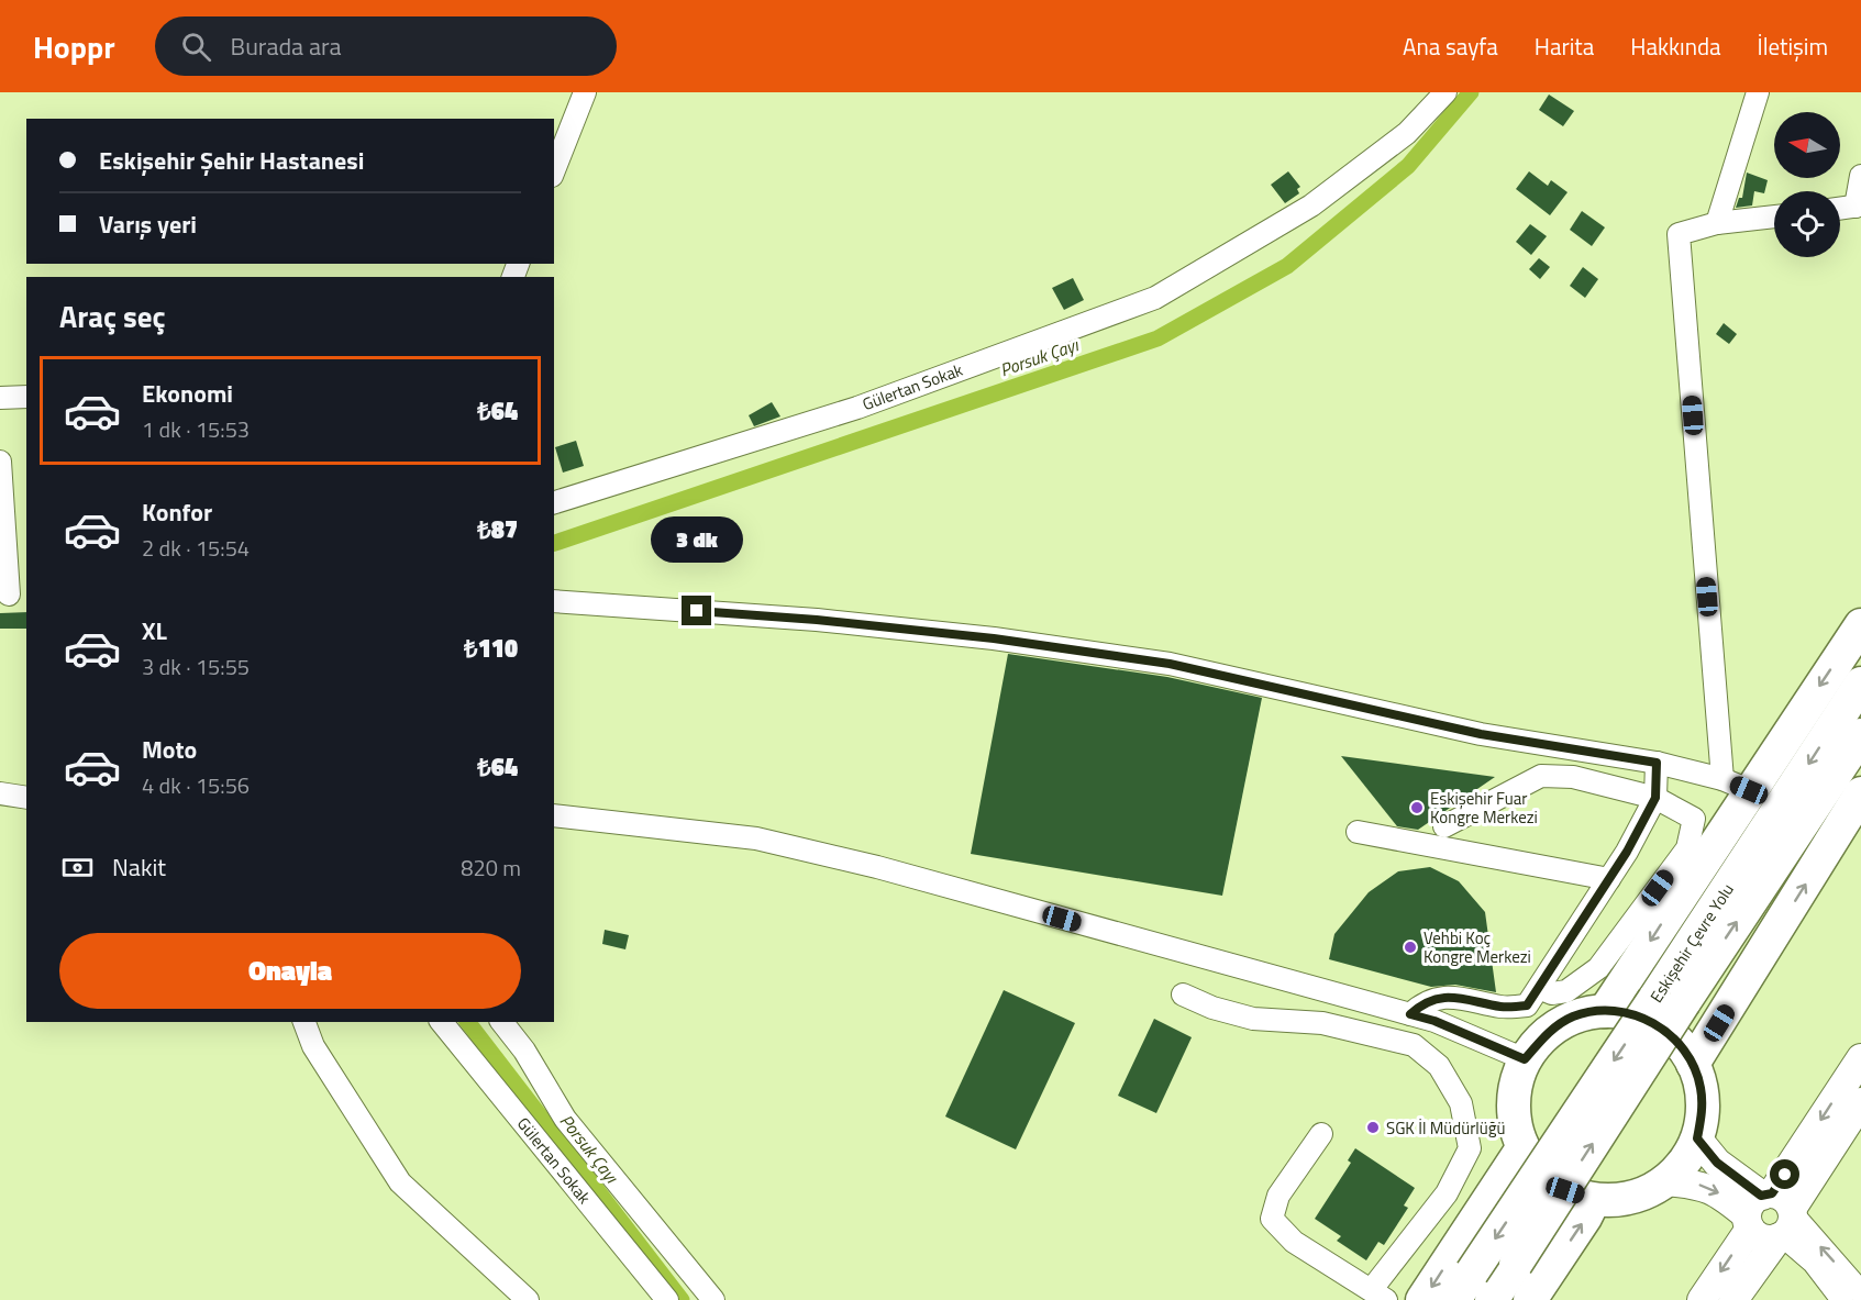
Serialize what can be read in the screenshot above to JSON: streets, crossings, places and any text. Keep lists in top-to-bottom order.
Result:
{
  "streets": {
    "highway": ["Eskişehir Çevre Yolu"],
    "street": ["Gülertan Sokak"]
  },
  "water": ["Porsuk Çayı"],
  "places": ["Eskişehir Fuar Kongre Merkezi", "Vehbi Koç Kongre Merkezi", "SGK İl Müdürlüğü"],
  "north": "left",
  "page": {
    "header": "Hoppr",
    "search": "Burada ara",
    "nav": [
      "Ana sayfa",
      "Harita",
      "Hakkında",
      "İletişim"
    ],
    "banner": ["Eskişehir Şehir Hastanesi", "Varış yeri"],
    "heading": "Araç seç",
    "list": [
      {
        "name": "Ekonomi",
        "note": "1 dk · 15:53",
        "value": "₺64"
      },
      {
        "name": "Konfor",
        "note": "2 dk · 15:54",
        "value": "₺87"
      },
      {
        "name": "XL",
        "note": "3 dk · 15:55",
        "value": "₺110"
      },
      {
        "name": "Moto",
        "note": "4 dk · 15:56",
        "value": "₺64"
      }
    ],
    "bubble": "3 dk",
    "pay": ["Nakit", "820 m"],
    "buttons": "Onayla"
  }
}
